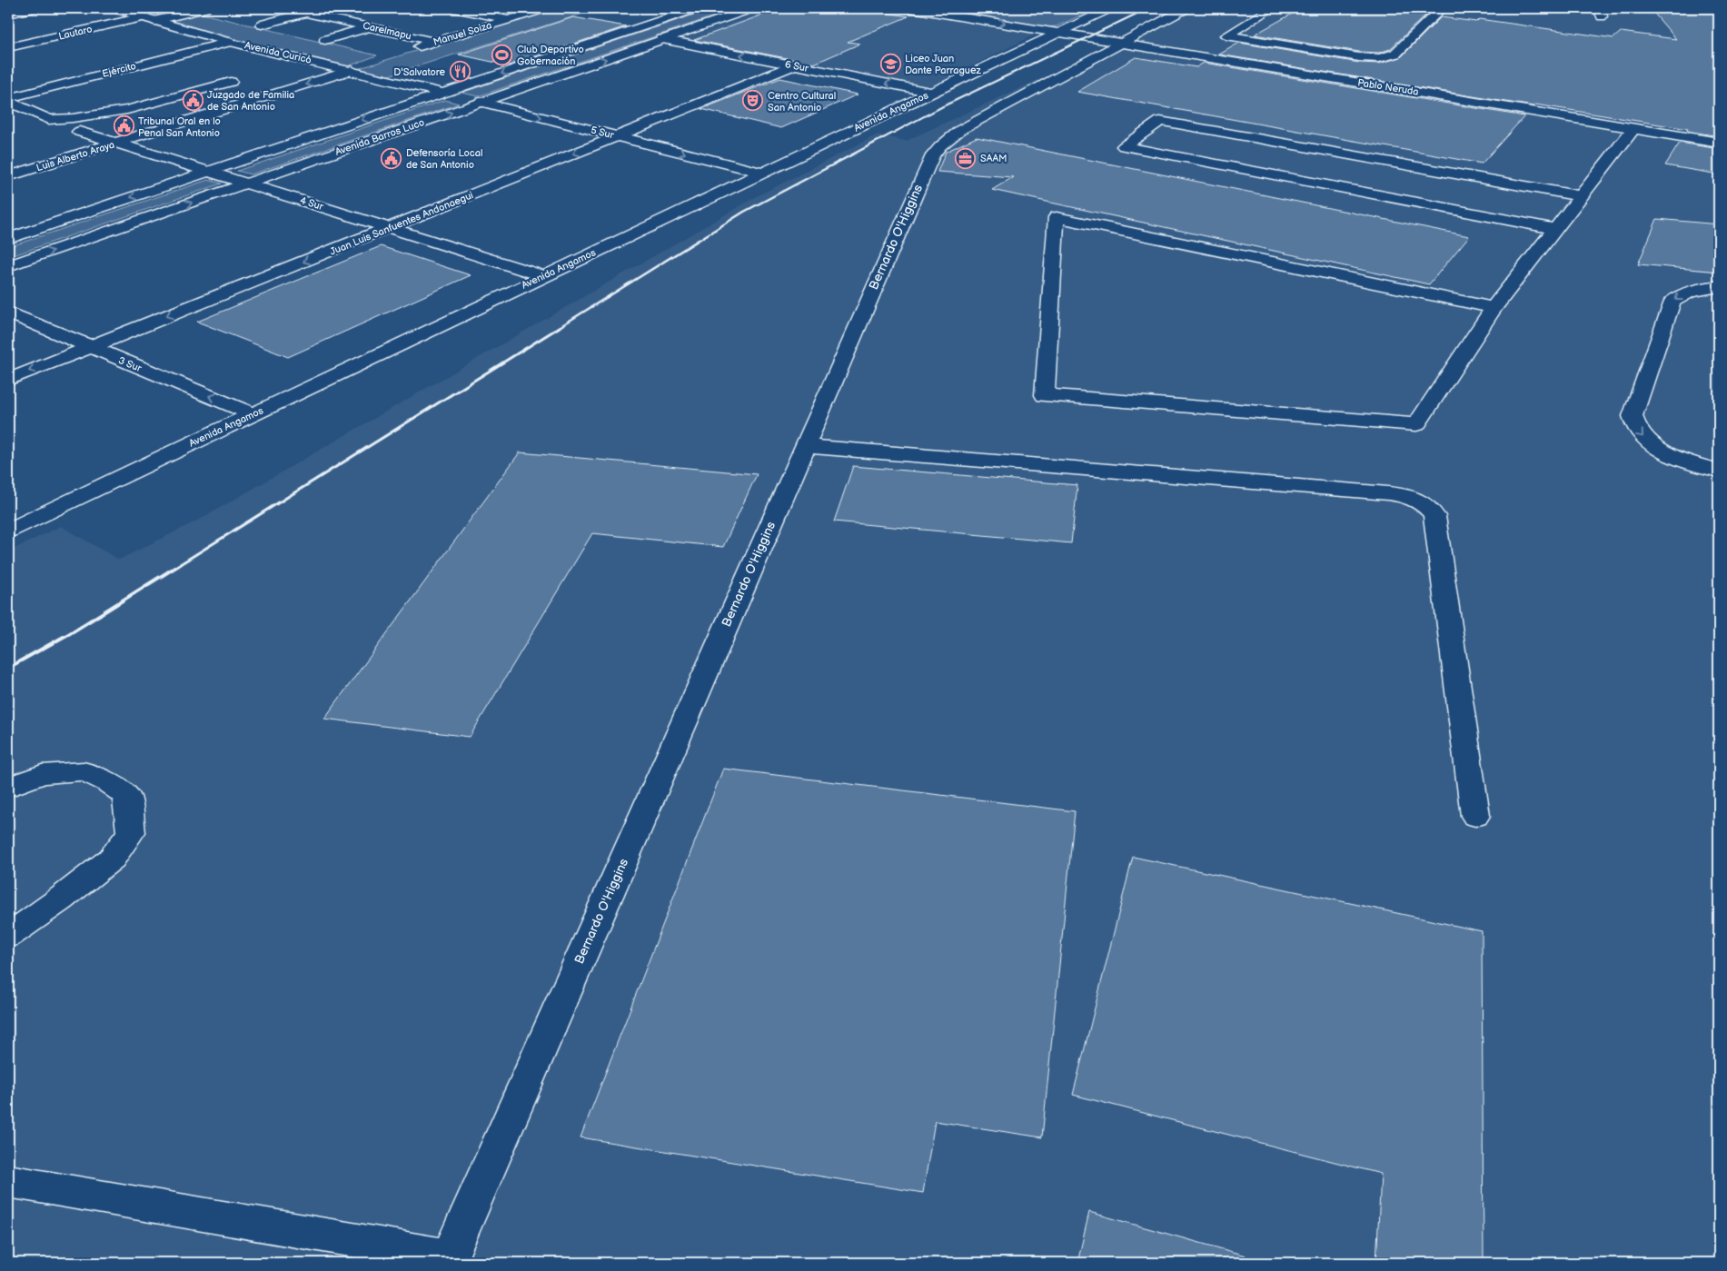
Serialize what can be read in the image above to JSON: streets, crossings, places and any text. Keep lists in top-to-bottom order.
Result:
{
  "streets": {
    "street": [
      "Carelmapu",
      "Lautaro",
      "Manuel Soiza",
      "Avenida Curicó",
      "6 Sur",
      "Ejército",
      "Pablo Neruda",
      "Avenida Angamos",
      "5 Sur",
      "Avenida Barros Luco",
      "Luis Alberto Araya",
      "4 Sur",
      "Juan Luis Sanfuentes Andonaegui",
      "Bernardo O'Higgins",
      "3 Sur"
    ]
  },
  "crossings": [
    ["Carelmapu", "Manuel Soiza"],
    ["Lautaro", "Avenida Curicó"],
    ["Avenida Curicó", "Ejército"],
    ["Avenida Curicó", "5 Sur"],
    ["Avenida Curicó", "Avenida Barros Luco"],
    ["Avenida Curicó", "Luis Alberto Araya"],
    ["6 Sur", "Avenida Angamos"],
    ["6 Sur", "Avenida Barros Luco"],
    ["6 Sur", "Juan Luis Sanfuentes Andonaegui"],
    ["Pablo Neruda", "Avenida Angamos"],
    ["Pablo Neruda", "Bernardo O'Higgins"],
    ["Avenida Angamos", "5 Sur"],
    ["Avenida Angamos", "4 Sur"],
    ["Avenida Angamos", "3 Sur"],
    ["5 Sur", "Avenida Barros Luco"],
    ["5 Sur", "Juan Luis Sanfuentes Andonaegui"],
    ["Avenida Barros Luco", "4 Sur"],
    ["Luis Alberto Araya", "4 Sur"],
    ["4 Sur", "Juan Luis Sanfuentes Andonaegui"],
    ["Juan Luis Sanfuentes Andonaegui", "3 Sur"]
  ],
  "one_way": ["6 Sur", "5 Sur", "3 Sur"],
  "places": {
    "sports": ["Club Deportivo Gobernación"],
    "school or university": ["Liceo Juan Dante Parraguez"],
    "restaurant": ["D'Salvatore"],
    "public building": ["Juzgado de Familia de San Antonio", "Tribunal Oral en lo Penal San Antonio", "Defensoría Local de San Antonio"],
    "theatre": ["Centro Cultural San Antonio"],
    "office": ["SAAM"]
  }
}
